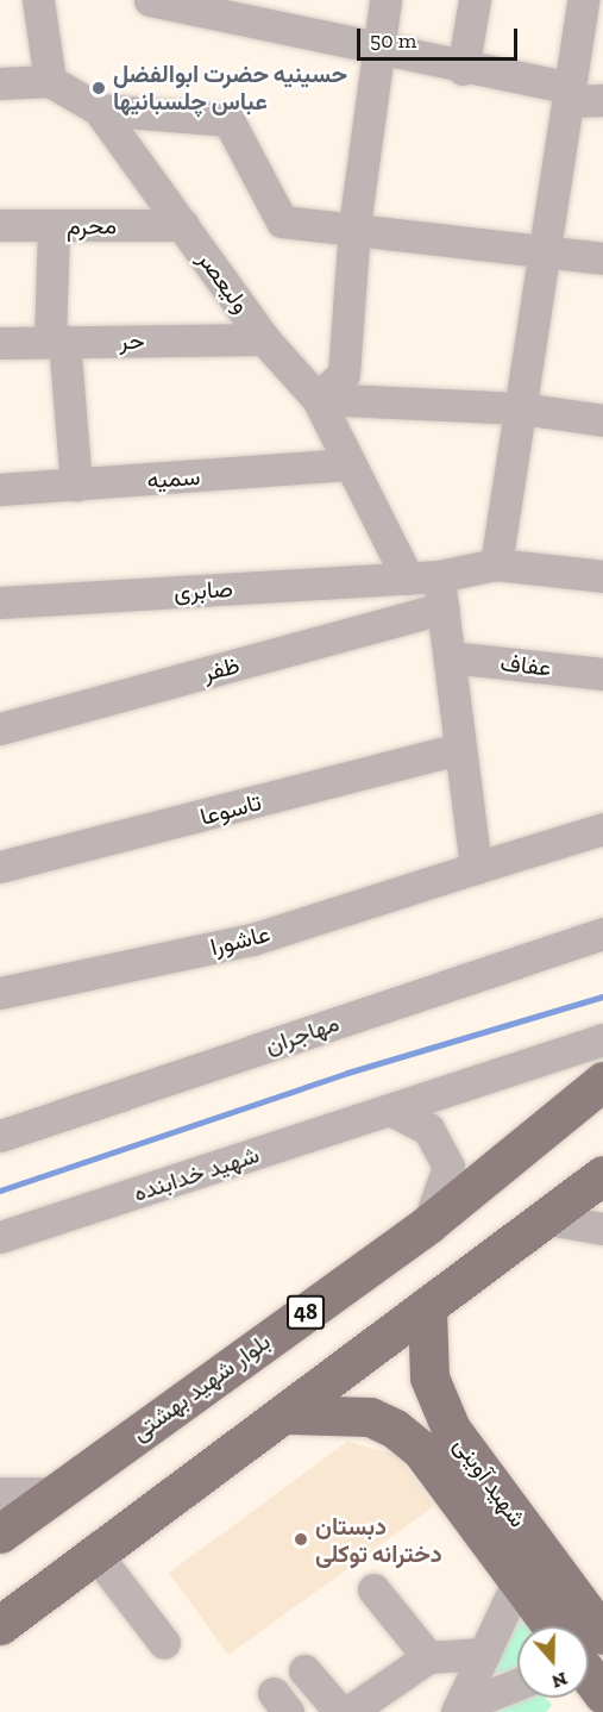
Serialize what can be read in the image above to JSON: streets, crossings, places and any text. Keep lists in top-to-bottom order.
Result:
{
  "streets": {
    "main road": ["48", "بلوار شهید بهشتی", "شهید آوینی"],
    "street": [
      "محرم",
      "ولیعصر",
      "حر",
      "سمیه",
      "صابری",
      "عفاف",
      "ظفر",
      "تاسوعا",
      "عاشورا",
      "مهاجران",
      "شهید خدابنده"
    ]
  },
  "crossings": [
    ["محرم", "ولیعصر"],
    ["ولیعصر", "حر"],
    ["ولیعصر", "سمیه"],
    ["ولیعصر", "صابری"]
  ],
  "places": ["حسینیه حضرت ابوالفضل عباس چلسبانیها", "دبستان دخترانه توکلی"],
  "scale_bar": "50 m",
  "north": "bottom"
}
